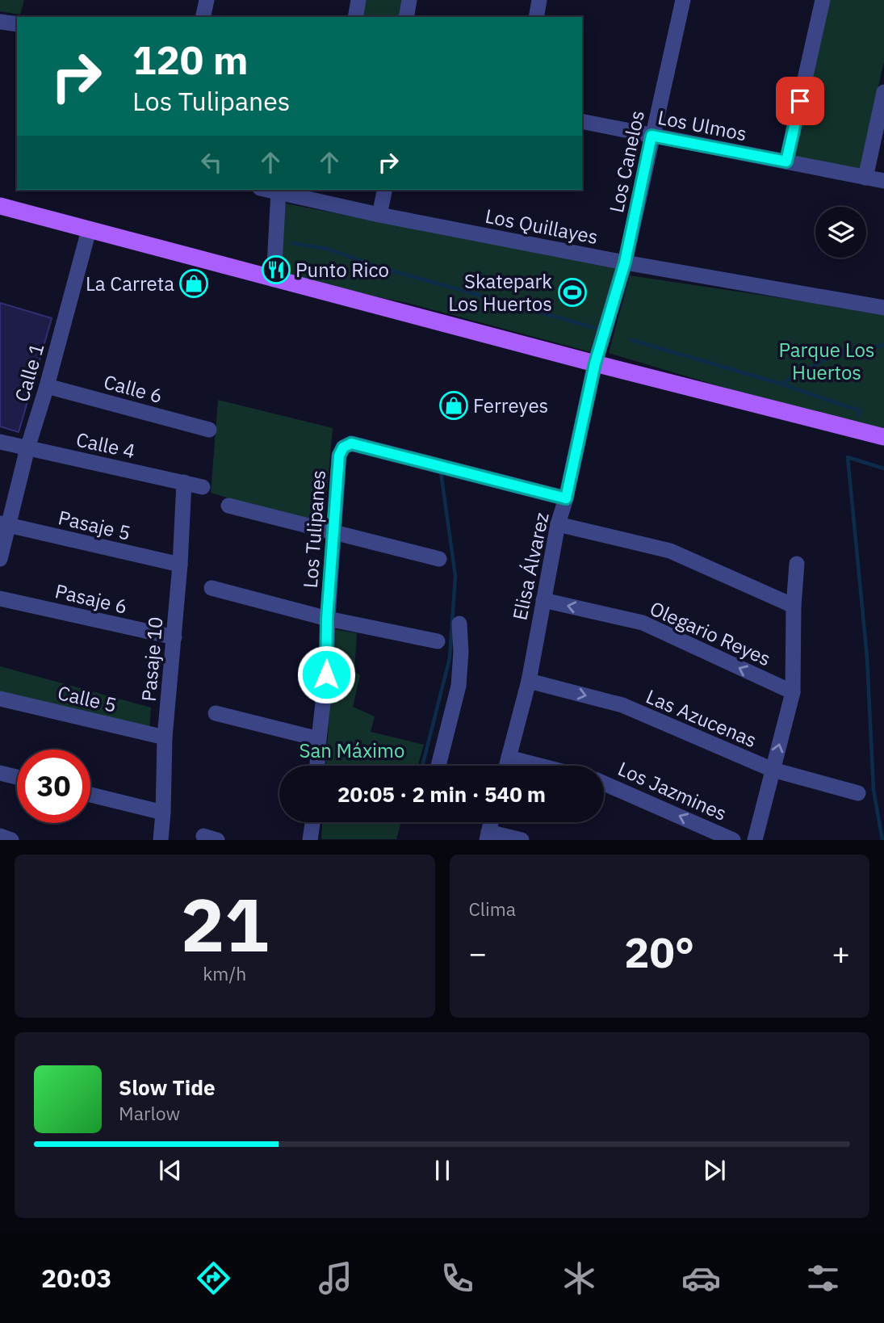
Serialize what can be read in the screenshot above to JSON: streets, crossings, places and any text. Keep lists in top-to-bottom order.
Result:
{
  "streets": {
    "street": [
      "Los Ulmos",
      "Los Canelos",
      "Los Quillayes",
      "Calle 1",
      "Calle 6",
      "Calle 4",
      "Pasaje 5",
      "Los Tulipanes",
      "Elisa Álvarez",
      "Pasaje 6",
      "Olegario Reyes",
      "Pasaje 10",
      "Calle 5",
      "Las Azucenas",
      "Los Jazmines"
    ]
  },
  "crossings": [
    ["Los Ulmos", "Los Canelos"],
    ["Los Canelos", "Los Quillayes"],
    ["Los Canelos", "Elisa Álvarez"],
    ["Calle 1", "Calle 6"],
    ["Calle 1", "Calle 4"],
    ["Calle 1", "Pasaje 5"],
    ["Calle 4", "Pasaje 10"],
    ["Pasaje 5", "Pasaje 10"],
    ["Los Tulipanes", "Elisa Álvarez"],
    ["Elisa Álvarez", "Olegario Reyes"],
    ["Elisa Álvarez", "Las Azucenas"],
    ["Pasaje 6", "Pasaje 10"],
    ["Pasaje 10", "Calle 5"]
  ],
  "one_way": ["Las Azucenas", "Los Jazmines"],
  "parks": ["Parque Los Huertos", "San Máximo"],
  "places": {
    "restaurant": ["Punto Rico"],
    "shop": ["La Carreta", "Ferreyes"],
    "sports": ["Skatepark Los Huertos"]
  },
  "page": {
    "turn": ["120 m", "Los Tulipanes"],
    "limit": "30",
    "trip": "20:05 · 2 min · 540 m",
    "tile": [
      ["21", "km/h"],
      "Clima"
    ],
    "heat": ["−", "20°", "+"],
    "song": ["Slow Tide", "Marlow"],
    "tabs": "20:03"
  }
}
